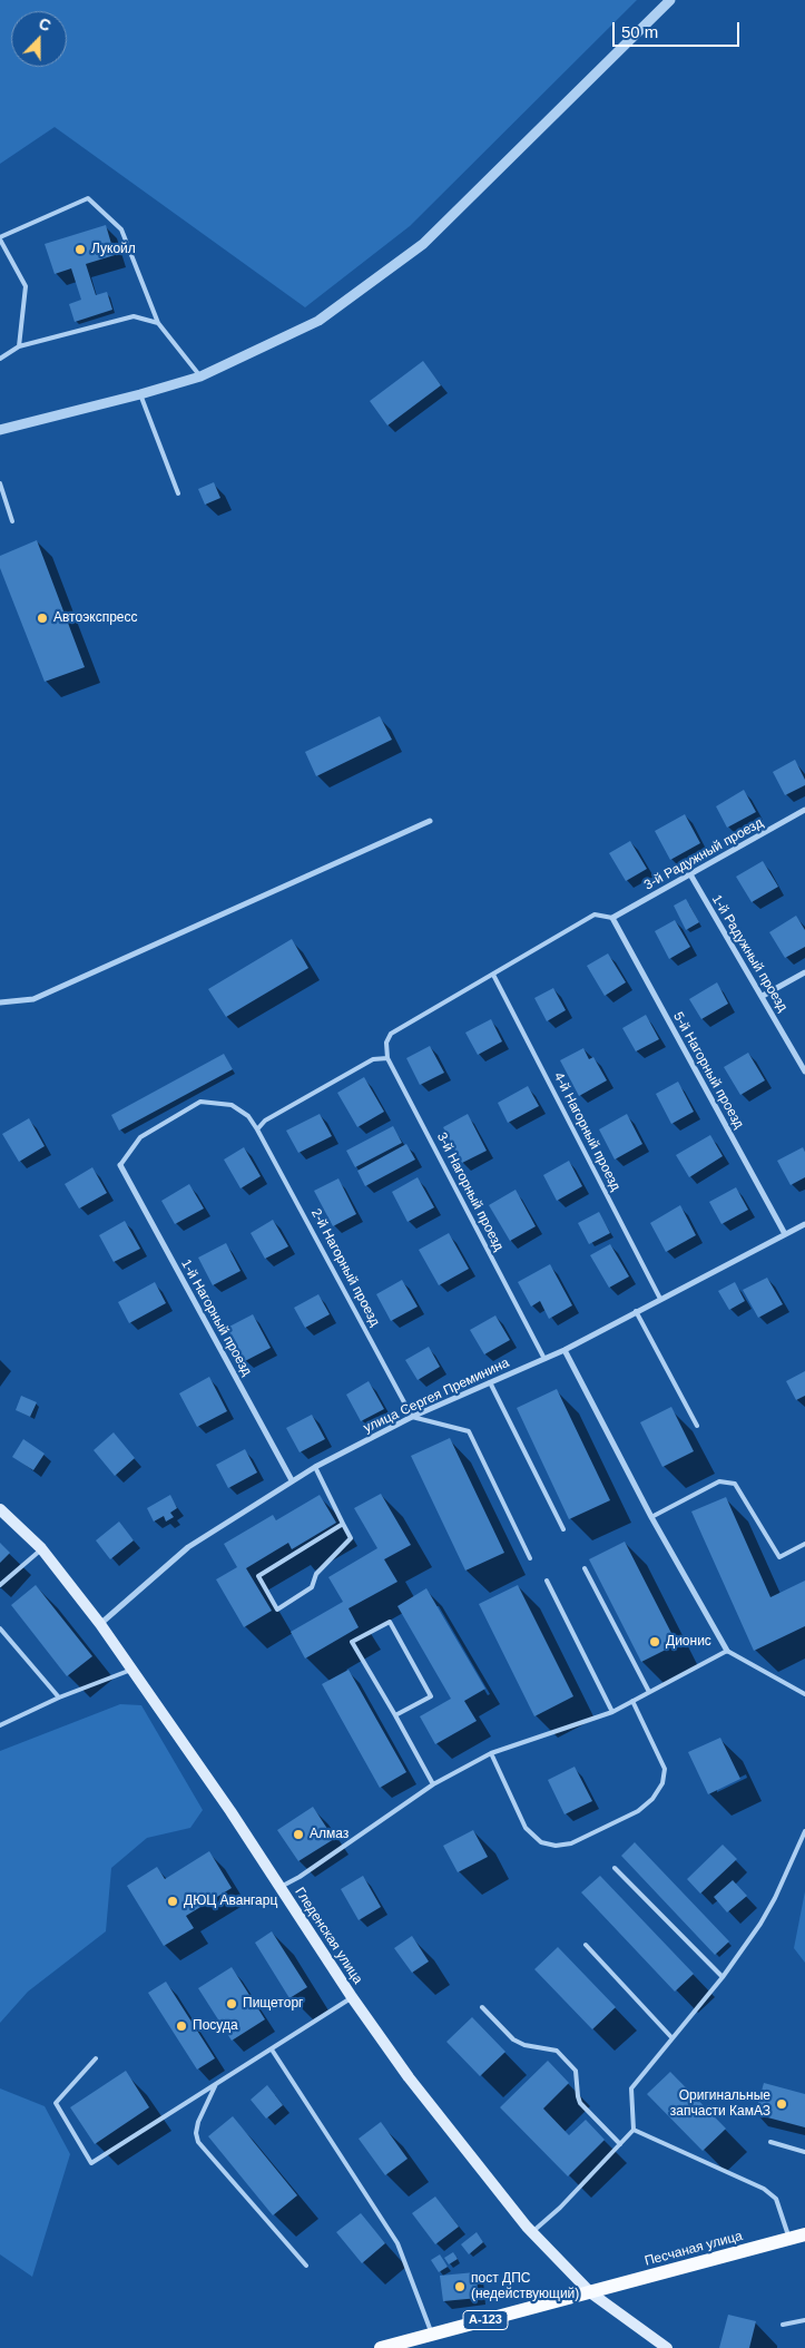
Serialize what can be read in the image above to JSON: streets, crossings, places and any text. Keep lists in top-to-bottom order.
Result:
{
  "streets": {
    "main road": ["Гледенская улица", "Песчаная улица", "А-123"],
    "street": [
      "3-й Радужный проезд",
      "1-й Радужный проезд",
      "5-й Нагорный проезд",
      "1-й Нагорный проезд",
      "улица Сергея Преминина"
    ],
    "lane": ["4-й Нагорный проезд", "3-й Нагорный проезд", "2-й Нагорный проезд"]
  },
  "crossings": [
    ["3-й Радужный проезд", "1-й Радужный проезд"],
    ["3-й Радужный проезд", "5-й Нагорный проезд"],
    ["5-й Нагорный проезд", "улица Сергея Преминина"],
    ["4-й Нагорный проезд", "улица Сергея Преминина"],
    ["3-й Нагорный проезд", "улица Сергея Преминина"],
    ["2-й Нагорный проезд", "1-й Нагорный проезд"],
    ["2-й Нагорный проезд", "улица Сергея Преминина"],
    ["1-й Нагорный проезд", "улица Сергея Преминина"],
    ["улица Сергея Преминина", "Гледенская улица"],
    ["Гледенская улица", "Песчаная улица"],
    ["Гледенская улица", "А-123"],
    ["Песчаная улица", "А-123"]
  ],
  "places": [
    "Лукойл",
    "Автоэкспресс",
    "Дионис",
    "Алмаз",
    "ДЮЦ Авангарц",
    "Пищеторг",
    "Посуда",
    "Оригинальные запчасти КамАЗ",
    "пост ДПС (недействующий)"
  ],
  "scale_bar": "50 m",
  "north": "top"
}
